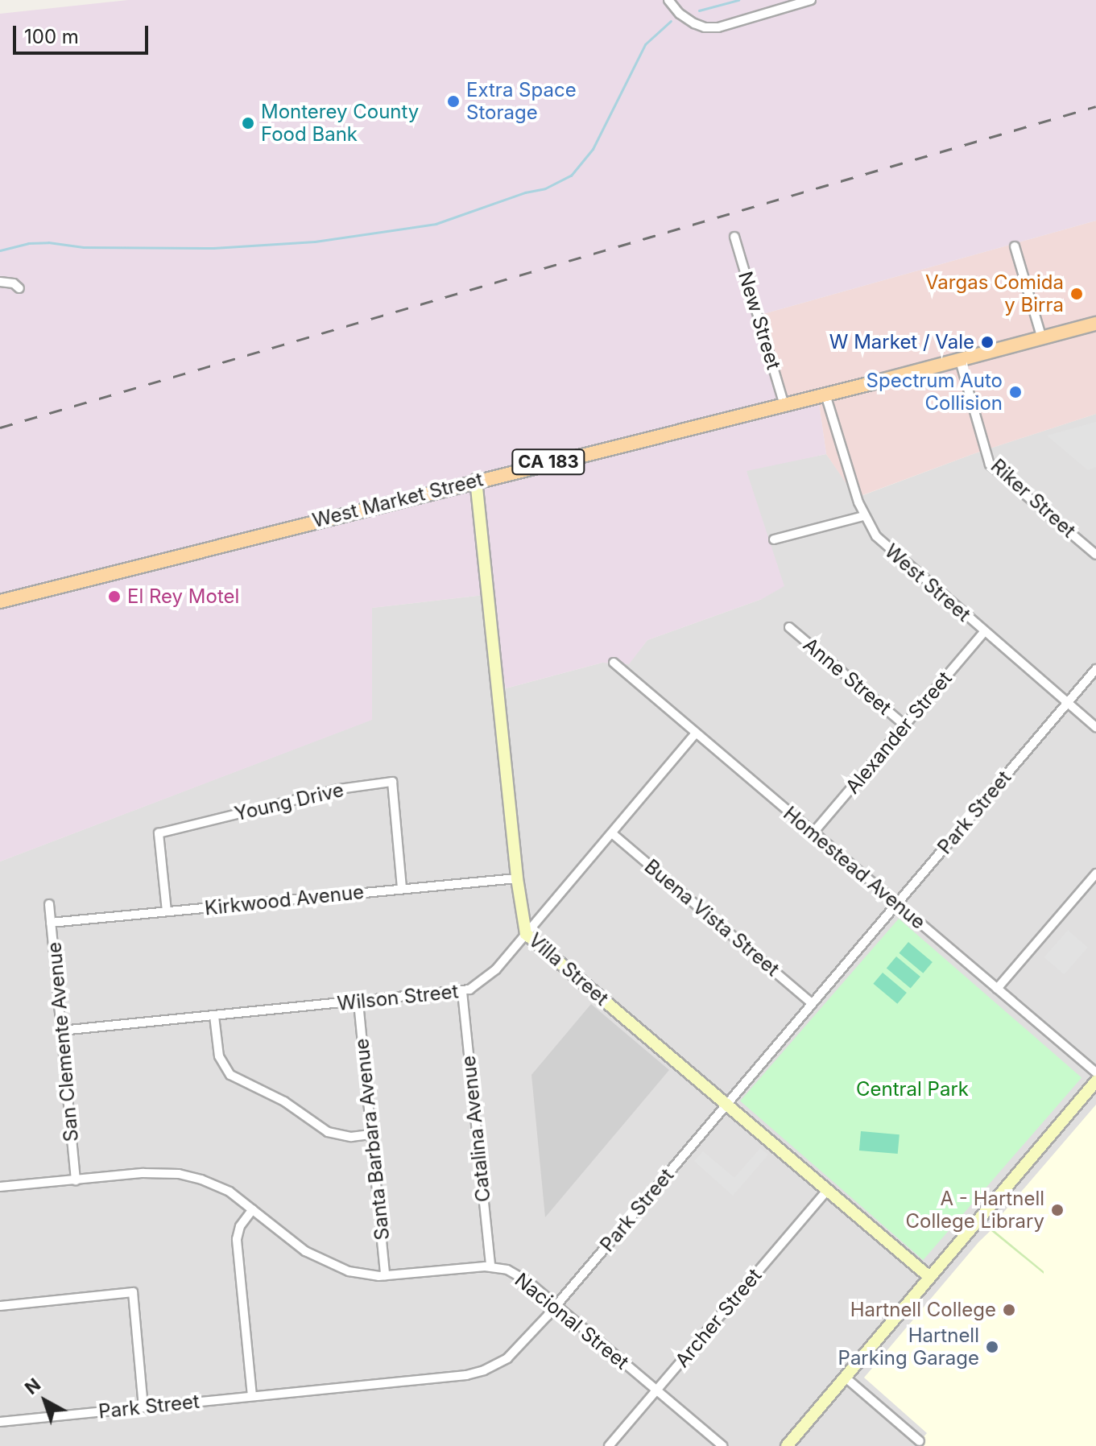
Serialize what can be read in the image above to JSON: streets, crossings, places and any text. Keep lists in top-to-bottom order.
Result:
{
  "streets": {
    "main road": ["CA 183", "West Market Street"],
    "street": [
      "New Street",
      "Riker Street",
      "West Street",
      "Anne Street",
      "Alexander Street",
      "Young Drive",
      "Park Street",
      "Homestead Avenue",
      "Kirkwood Avenue",
      "Buena Vista Street",
      "Villa Street",
      "Wilson Street",
      "San Clemente Avenue",
      "Catalina Avenue",
      "Santa Barbara Avenue",
      "Archer Street",
      "Nacional Street"
    ]
  },
  "crossings": [
    ["New Street", "West Market Street"],
    ["Riker Street", "West Market Street"],
    ["West Market Street", "West Street"],
    ["West Market Street", "Villa Street"],
    ["West Street", "Alexander Street"],
    ["West Street", "Park Street"],
    ["Anne Street", "Alexander Street"],
    ["Alexander Street", "Homestead Avenue"],
    ["Young Drive", "Kirkwood Avenue"],
    ["Park Street", "Homestead Avenue"],
    ["Park Street", "Buena Vista Street"],
    ["Park Street", "Villa Street"],
    ["Park Street", "Nacional Street"],
    ["Homestead Avenue", "Wilson Street"],
    ["Kirkwood Avenue", "Villa Street"],
    ["Kirkwood Avenue", "San Clemente Avenue"],
    ["Buena Vista Street", "Wilson Street"],
    ["Villa Street", "Wilson Street"],
    ["Villa Street", "Archer Street"],
    ["Wilson Street", "San Clemente Avenue"],
    ["Wilson Street", "Catalina Avenue"],
    ["Wilson Street", "Santa Barbara Avenue"],
    ["San Clemente Avenue", "Nacional Street"],
    ["Catalina Avenue", "Nacional Street"],
    ["Santa Barbara Avenue", "Nacional Street"],
    ["Archer Street", "Nacional Street"]
  ],
  "parks": ["Central Park"],
  "places": [
    "Extra Space Storage",
    "Monterey County Food Bank",
    "Vargas Comida y Birra",
    "W Market / Vale",
    "Spectrum Auto Collision",
    "El Rey Motel",
    "A - Hartnell College Library",
    "Hartnell College",
    "Hartnell Parking Garage"
  ],
  "scale_bar": "100 m",
  "north": "top left"
}
